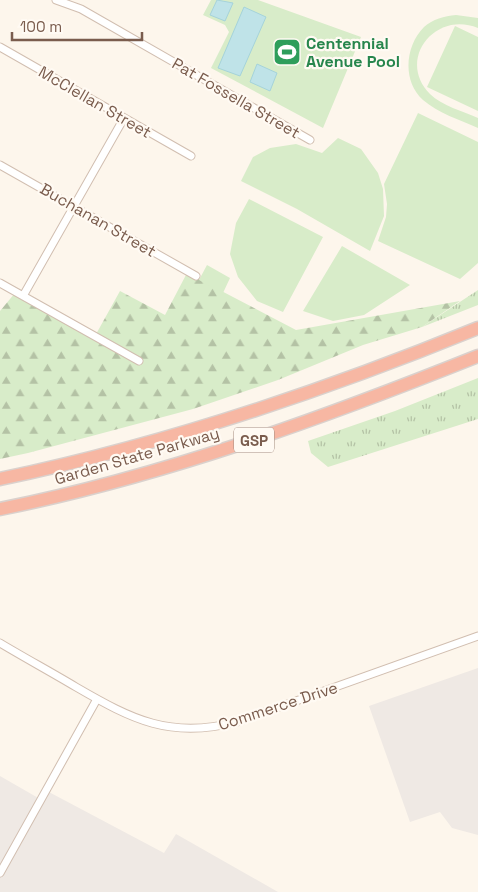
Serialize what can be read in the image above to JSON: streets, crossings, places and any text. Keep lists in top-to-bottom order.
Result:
{
  "streets": {
    "highway": ["GSP", "Garden State Parkway"],
    "street": [
      "Pat Fossella Street",
      "McClellan Street",
      "Buchanan Street",
      "Commerce Drive"
    ]
  },
  "places": {
    "sports": ["Centennial Avenue Pool"]
  },
  "scale_bar": "100 m"
}
